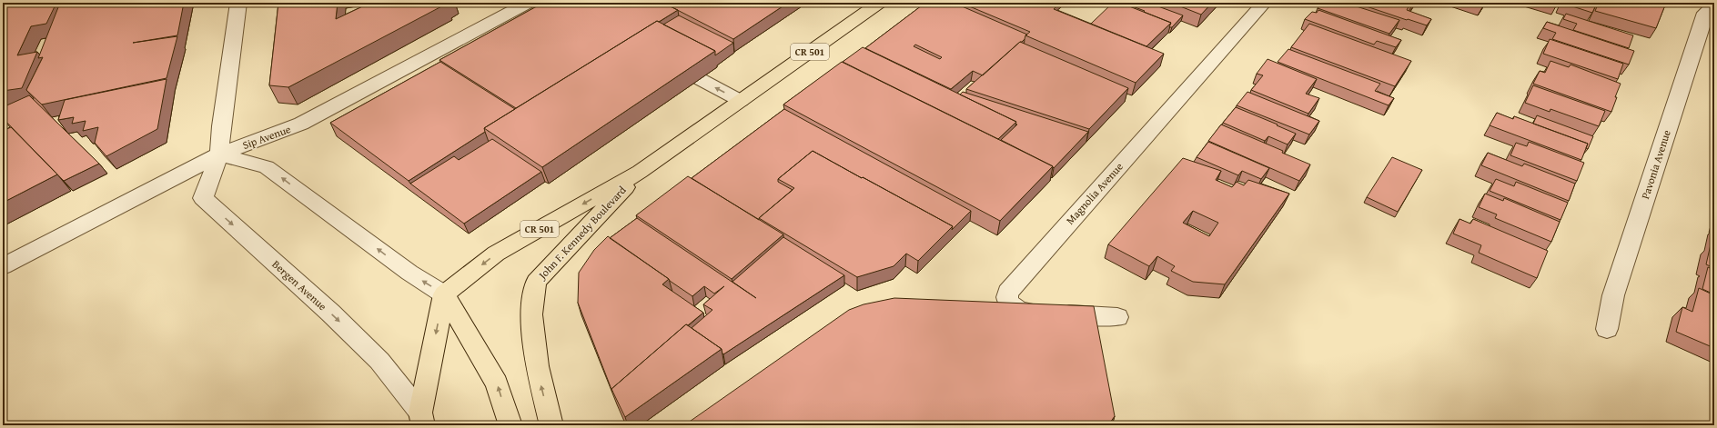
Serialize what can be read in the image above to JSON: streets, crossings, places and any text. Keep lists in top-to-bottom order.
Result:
{
  "streets": {
    "main road": ["CR 501", "John F. Kennedy Boulevard"],
    "street": [
      "Sip Avenue",
      "Pavonia Avenue",
      "Magnolia Avenue",
      "Bergen Avenue"
    ]
  },
  "crossings": [
    ["Sip Avenue", "Bergen Avenue"]
  ]
}
